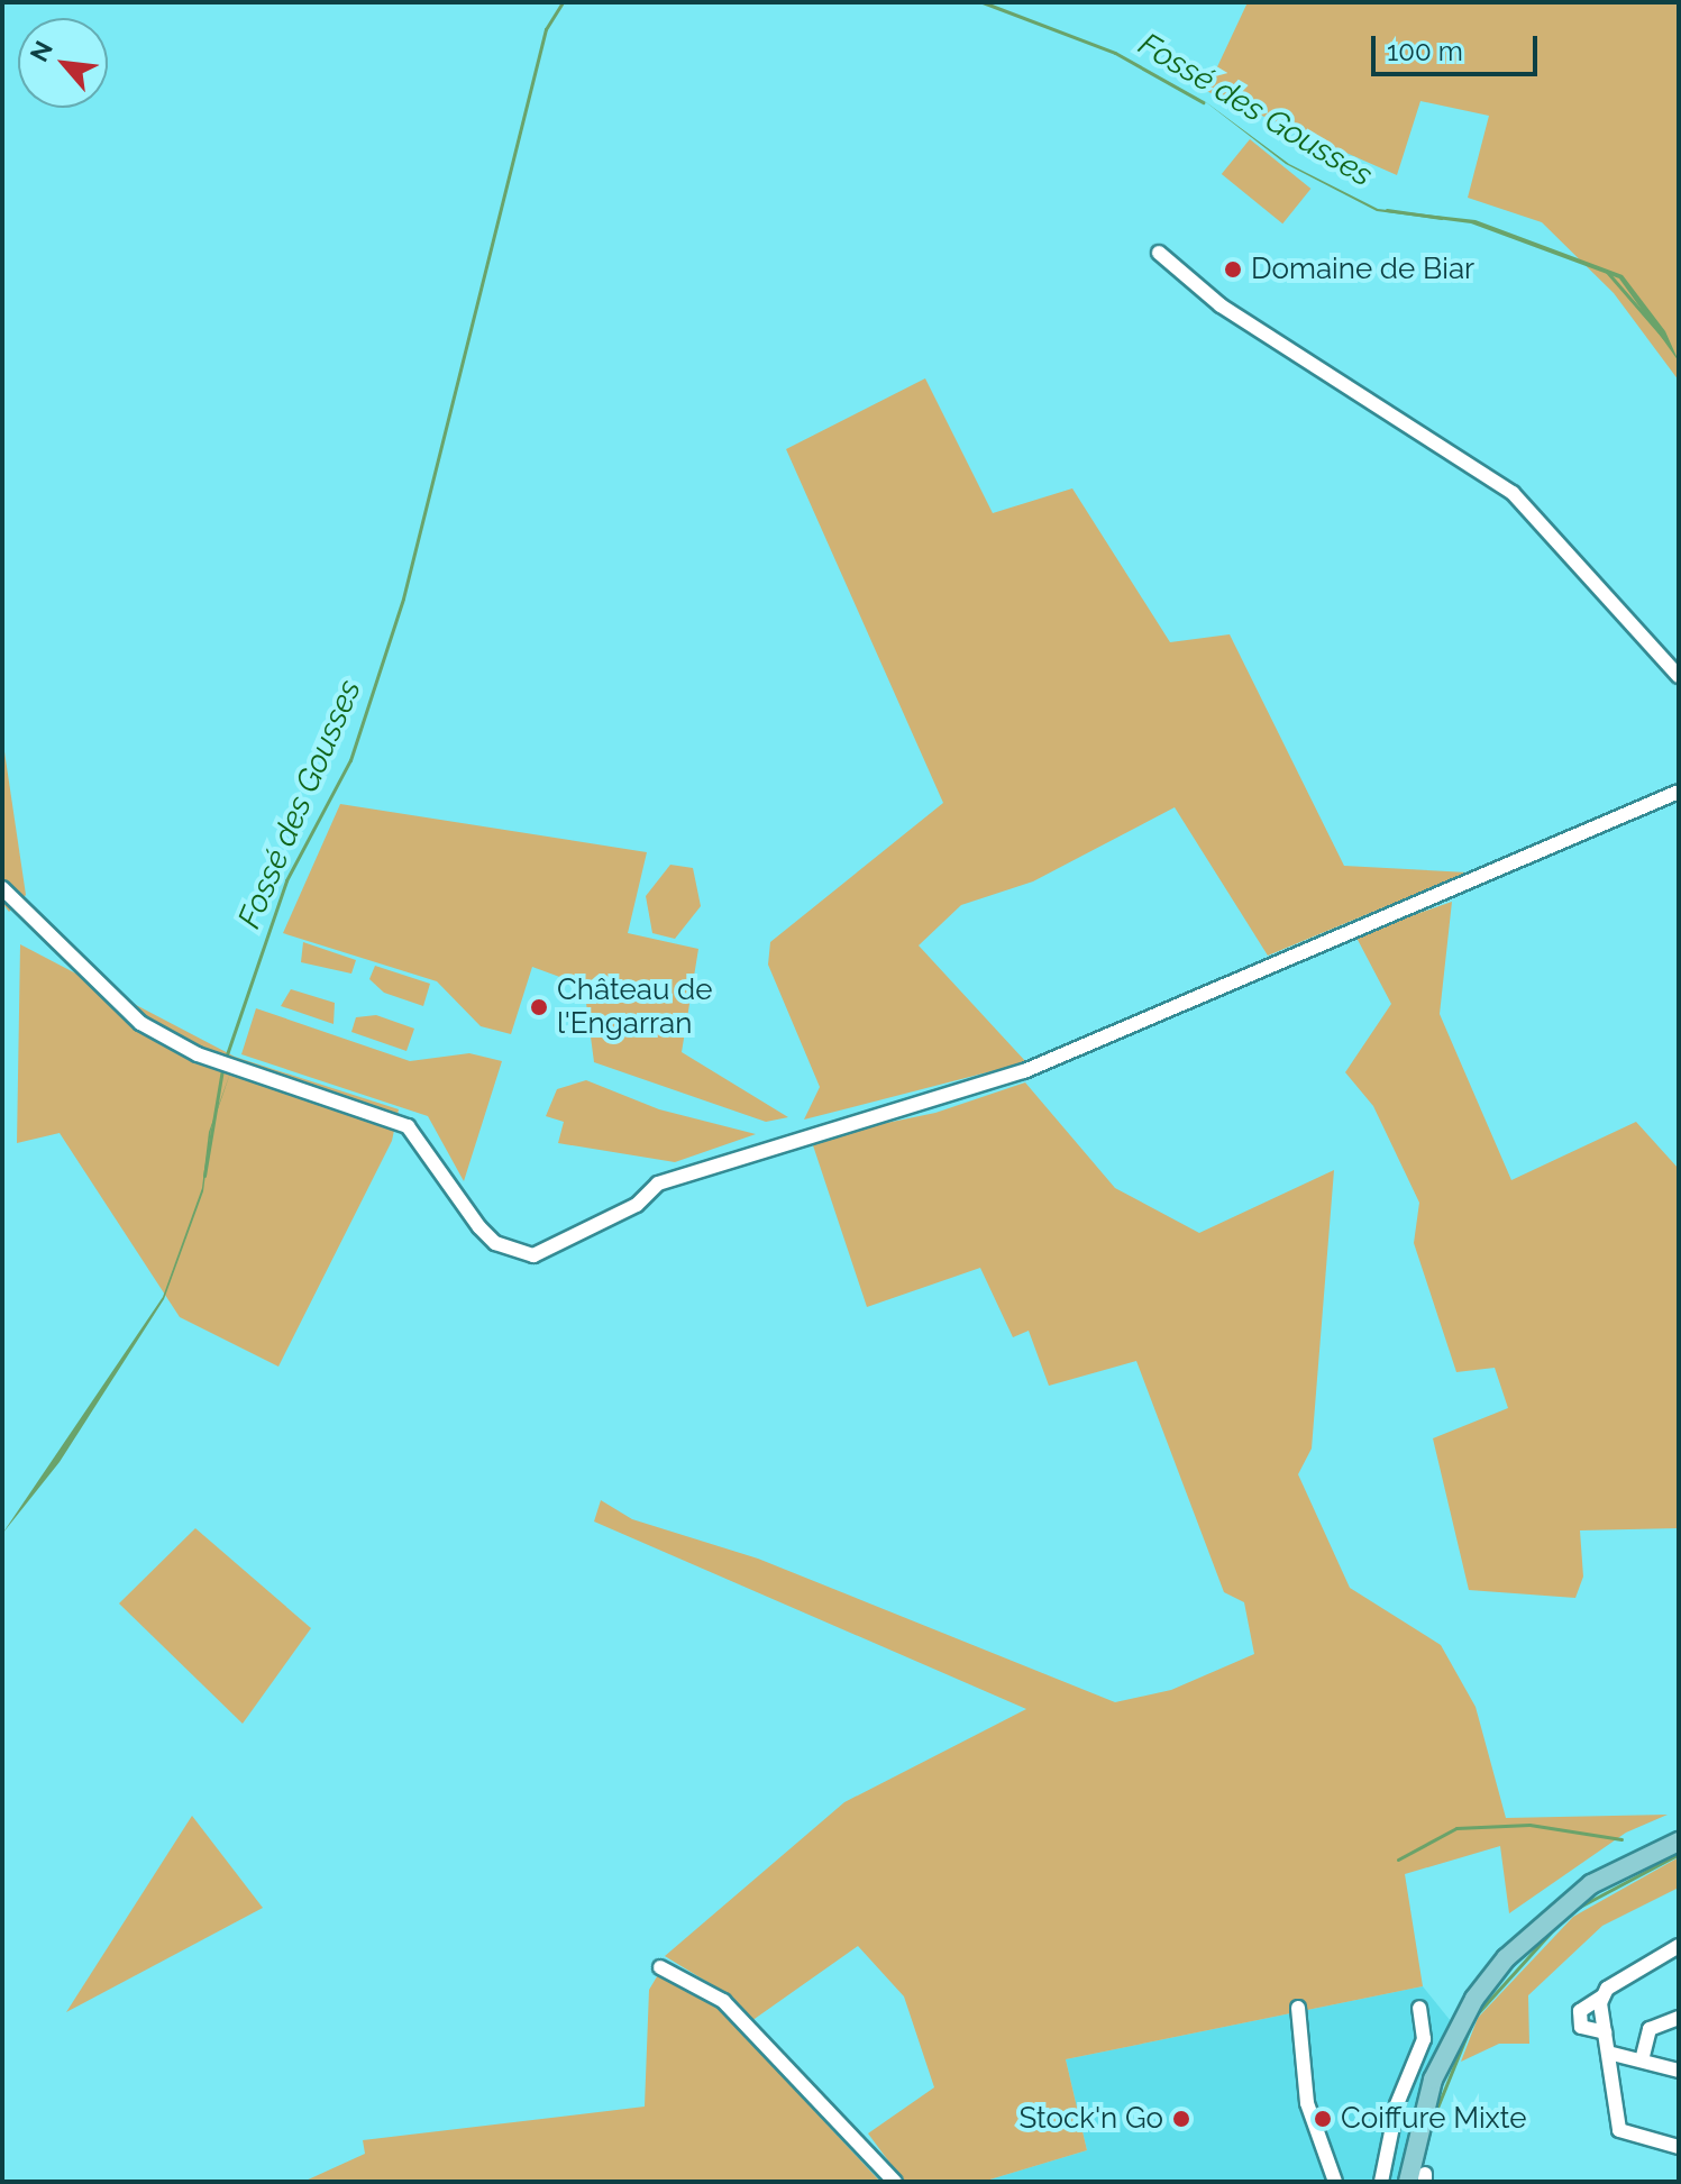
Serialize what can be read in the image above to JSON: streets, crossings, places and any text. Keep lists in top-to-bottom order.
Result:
{
  "water": ["Fossé des Gousses"],
  "places": [
    "Domaine de Biar",
    "Château de l'Engarran",
    "Stock'n Go",
    "Coiffure Mixte"
  ],
  "scale_bar": "100 m",
  "north": "top left"
}
